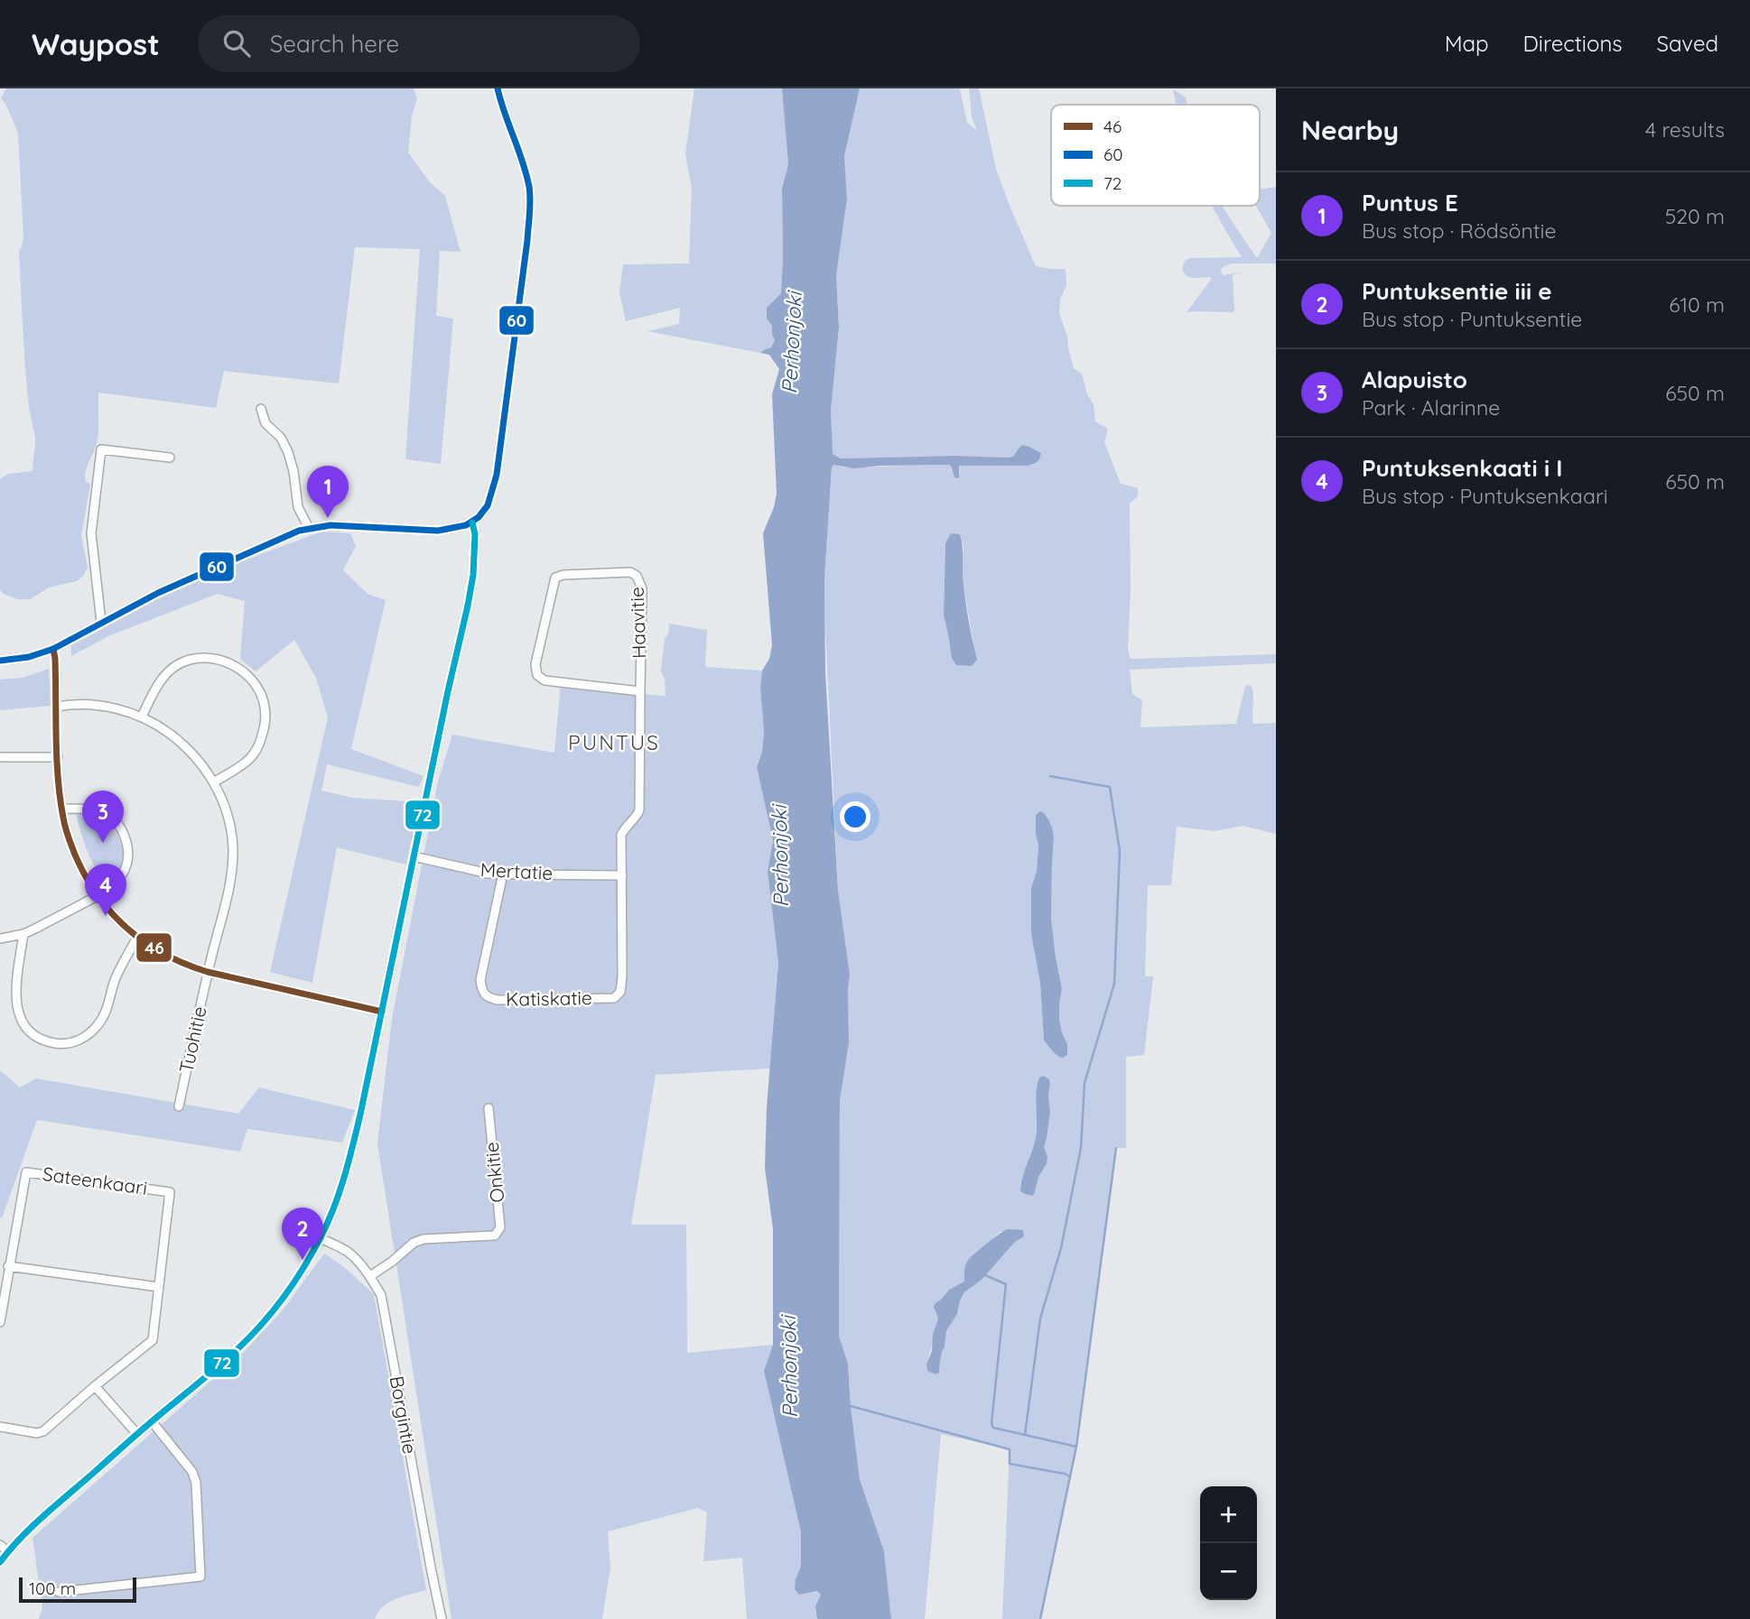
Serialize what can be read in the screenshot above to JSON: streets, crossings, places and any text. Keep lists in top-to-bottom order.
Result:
{
  "streets": {
    "street": [
      "Haavitie",
      "Mertatie",
      "Katiskatie",
      "Tuohitie",
      "Onkitie",
      "Sateenkaari",
      "Borgintie"
    ]
  },
  "crossings": [
    ["Haavitie", "Mertatie"],
    ["Haavitie", "Katiskatie"],
    ["Mertatie", "Katiskatie"],
    ["Onkitie", "Borgintie"]
  ],
  "districts": ["PUNTUS"],
  "water": ["Perhonjoki"],
  "lines": ["transit line 60", "transit line 72", "transit line 46"],
  "legend": ["46", "60", "72"],
  "scale_bar": "100 m",
  "page": {
    "header": "Waypost",
    "search": "Search here",
    "nav": ["Map", "Directions", "Saved"],
    "heading": ["Nearby", "4 results"],
    "list": [
      {
        "mark": "1",
        "name": "Puntus E",
        "note": "Bus stop · Rödsöntie",
        "value": "520 m"
      },
      {
        "mark": "2",
        "name": "Puntuksentie iii e",
        "note": "Bus stop · Puntuksentie",
        "value": "610 m"
      },
      {
        "mark": "3",
        "name": "Alapuisto",
        "note": "Park · Alarinne",
        "value": "650 m"
      },
      {
        "mark": "4",
        "name": "Puntuksenkaati i I",
        "note": "Bus stop · Puntuksenkaari",
        "value": "650 m"
      }
    ],
    "pins": [
      "1",
      "3",
      "4",
      "2"
    ],
    "map_buttons": ["+", "−"],
    "scale": "100 m"
  }
}
